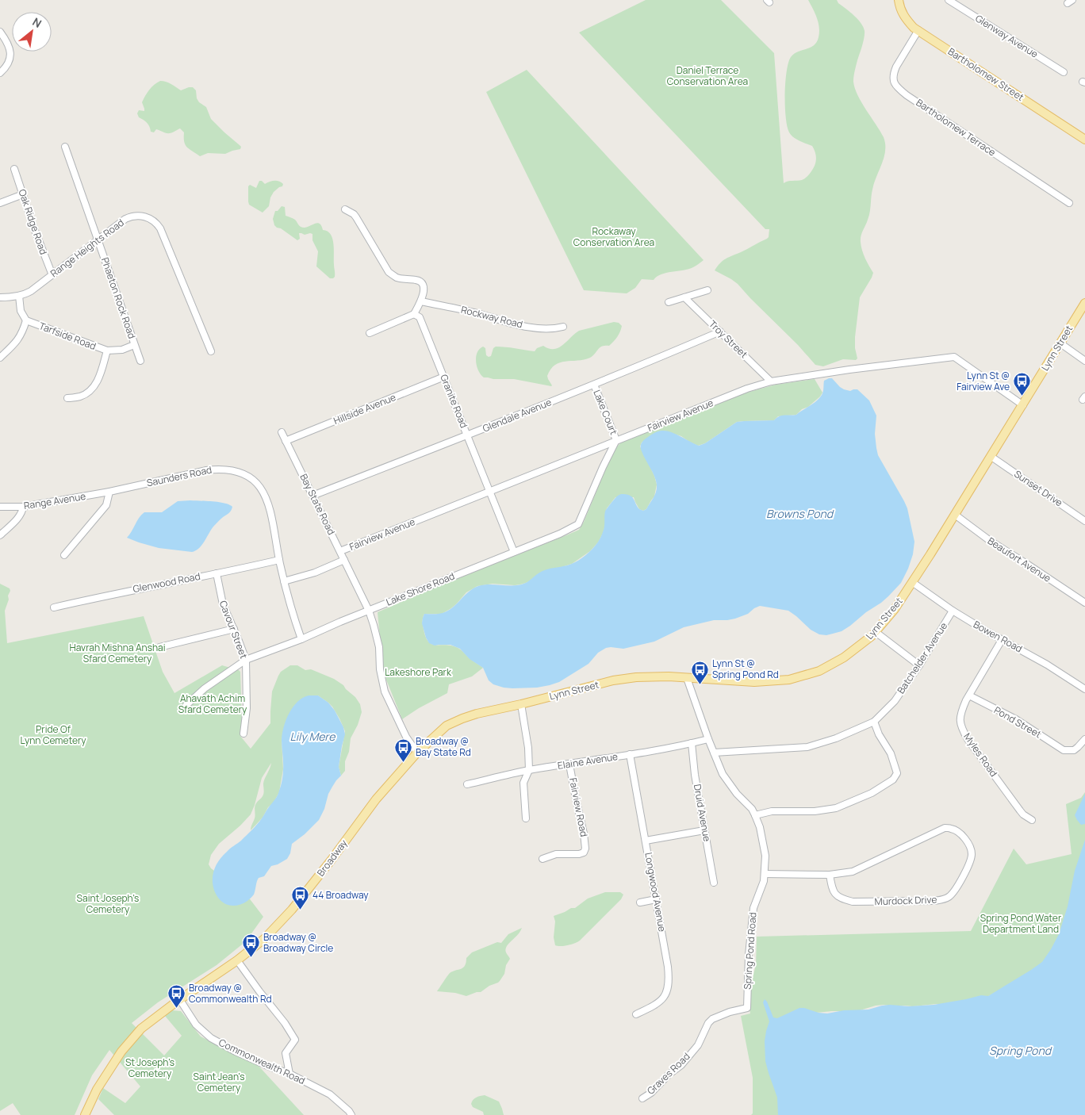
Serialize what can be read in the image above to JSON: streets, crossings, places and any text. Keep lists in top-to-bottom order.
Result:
{
  "streets": {
    "main road": ["Bartholomew Street", "Lynn Street", "Broadway"],
    "street": [
      "Glenway Avenue",
      "Bartholomew Terrace",
      "Oak Ridge Road",
      "Range Heights Road",
      "Phaeton Rock Road",
      "Rockway Road",
      "Tarfside Road",
      "Troy Street",
      "Granite Road",
      "Hillside Avenue",
      "Lake Court",
      "Glendale Avenue",
      "Fairview Avenue",
      "Saunders Road",
      "Sunset Drive",
      "Range Avenue",
      "Bay State Road",
      "Beaufort Avenue",
      "Glenwood Road",
      "Lake Shore Road",
      "Cavour Street",
      "Bowen Road",
      "Batchelder Avenue",
      "Pond Street",
      "Myles Road",
      "Elaine Avenue",
      "Fairview Road",
      "Druid Avenue",
      "Longwood Avenue",
      "Murdock Drive",
      "Spring Pond Road",
      "Commonwealth Road",
      "Graves Road"
    ]
  },
  "crossings": [
    ["Bartholomew Street", "Bartholomew Terrace"],
    ["Oak Ridge Road", "Range Heights Road"],
    ["Range Heights Road", "Phaeton Rock Road"],
    ["Range Heights Road", "Tarfside Road"],
    ["Phaeton Rock Road", "Tarfside Road"],
    ["Troy Street", "Glendale Avenue"],
    ["Troy Street", "Fairview Avenue"],
    ["Lynn Street", "Fairview Avenue"],
    ["Lynn Street", "Sunset Drive"],
    ["Lynn Street", "Beaufort Avenue"],
    ["Lynn Street", "Bowen Road"],
    ["Lynn Street", "Broadway"],
    ["Lynn Street", "Spring Pond Road"],
    ["Granite Road", "Hillside Avenue"],
    ["Granite Road", "Glendale Avenue"],
    ["Granite Road", "Fairview Avenue"],
    ["Granite Road", "Lake Shore Road"],
    ["Hillside Avenue", "Bay State Road"],
    ["Lake Court", "Glendale Avenue"],
    ["Lake Court", "Fairview Avenue"],
    ["Lake Court", "Lake Shore Road"],
    ["Glendale Avenue", "Bay State Road"],
    ["Fairview Avenue", "Bay State Road"],
    ["Fairview Avenue", "Lake Shore Road"],
    ["Saunders Road", "Range Avenue"],
    ["Saunders Road", "Glenwood Road"],
    ["Saunders Road", "Lake Shore Road"],
    ["Bay State Road", "Lake Shore Road"],
    ["Bay State Road", "Broadway"],
    ["Glenwood Road", "Cavour Street"],
    ["Lake Shore Road", "Cavour Street"],
    ["Bowen Road", "Batchelder Avenue"],
    ["Bowen Road", "Myles Road"],
    ["Batchelder Avenue", "Spring Pond Road"],
    ["Pond Street", "Myles Road"],
    ["Elaine Avenue", "Fairview Road"],
    ["Elaine Avenue", "Druid Avenue"],
    ["Elaine Avenue", "Longwood Avenue"],
    ["Elaine Avenue", "Spring Pond Road"],
    ["Broadway", "Commonwealth Road"],
    ["Murdock Drive", "Spring Pond Road"],
    ["Spring Pond Road", "Graves Road"]
  ],
  "water": ["Browns Pond", "Lily Mere", "Spring Pond"],
  "parks": [
    "Daniel Terrace Conservation Area",
    "Rockaway Conservation Area",
    "Havrah Mishna Anshai Sfard Cemetery",
    "Lakeshore Park",
    "Ahavath Achim Sfard Cemetery",
    "Pride Of Lynn Cemetery",
    "Saint Joseph's Cemetery",
    "Spring Pond Water Department Land",
    "St Joseph's Cemetery",
    "Saint Jean's Cemetery"
  ],
  "places": {
    "bus stop": [
      "Lynn St @ Fairview Ave",
      "Lynn St @ Spring Pond Rd",
      "Broadway @ Bay State Rd",
      "44 Broadway",
      "Broadway @ Broadway Circle",
      "Broadway @ Commonwealth Rd"
    ]
  },
  "north": "top right"
}
